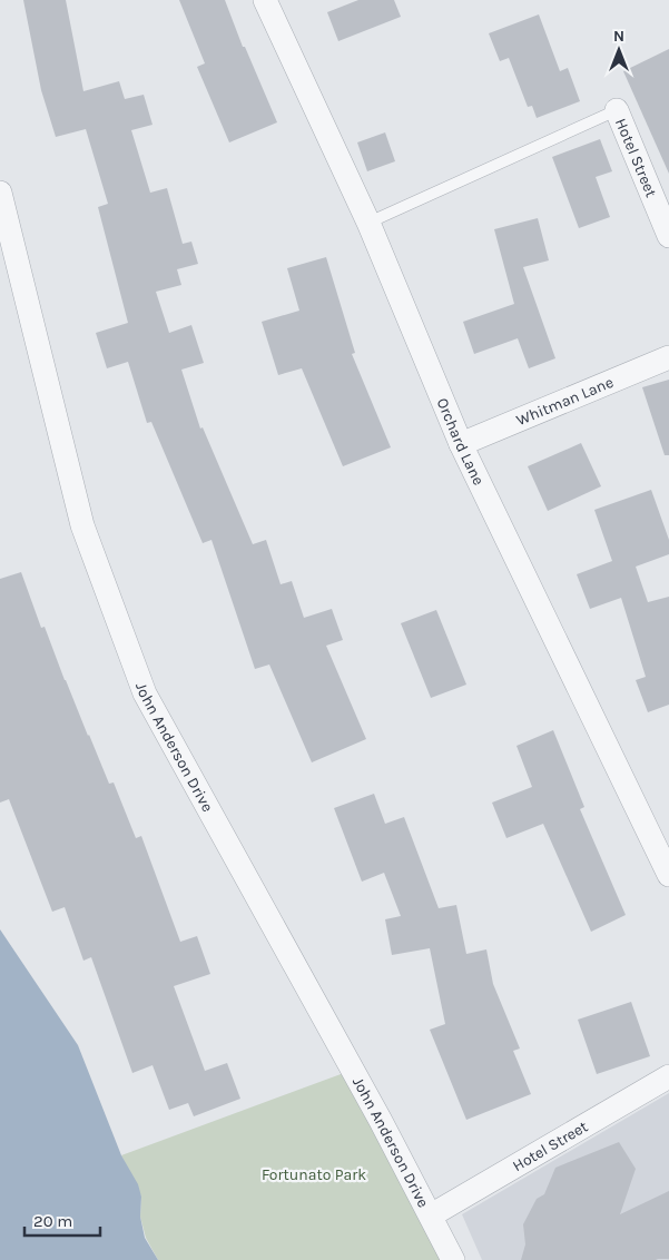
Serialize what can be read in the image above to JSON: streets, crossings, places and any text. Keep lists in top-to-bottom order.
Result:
{
  "streets": {
    "street": [
      "Hotel Street",
      "Whitman Lane",
      "Orchard Lane",
      "John Anderson Drive"
    ]
  },
  "crossings": [
    ["Hotel Street", "John Anderson Drive"],
    ["Whitman Lane", "Orchard Lane"]
  ],
  "parks": ["Fortunato Park"],
  "scale_bar": "20 m",
  "north": "top"
}
